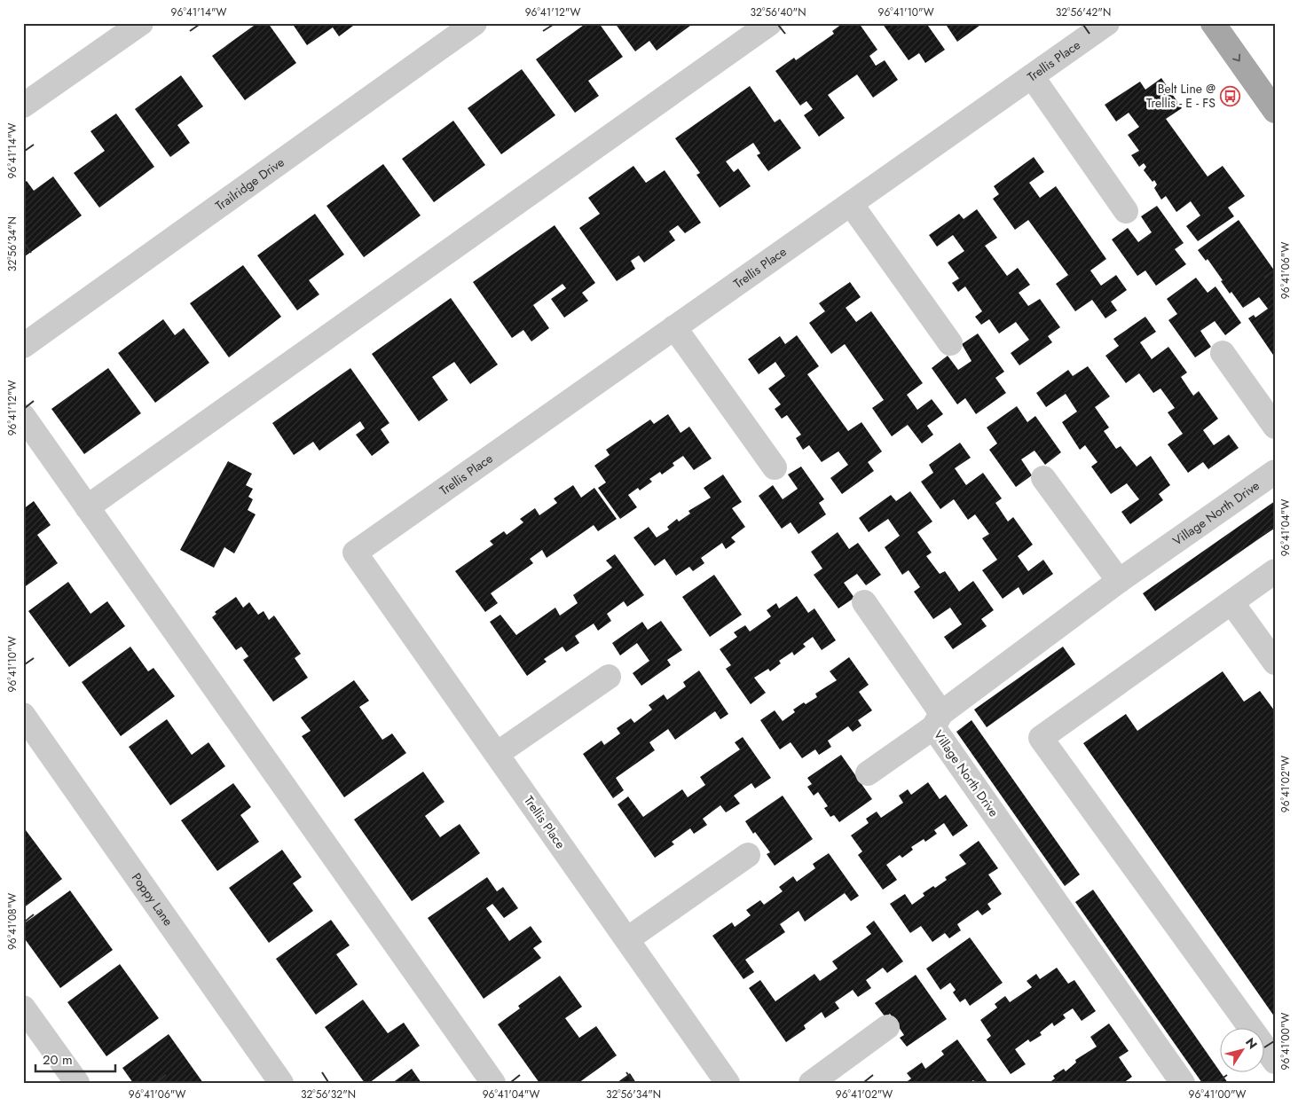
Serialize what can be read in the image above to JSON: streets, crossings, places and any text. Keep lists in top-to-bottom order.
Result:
{
  "streets": {
    "street": [
      "Trellis Place",
      "Trailridge Drive",
      "Village North Drive",
      "Poppy Lane"
    ]
  },
  "places": {
    "bus stop": ["Belt Line @ Trellis - E - FS"]
  },
  "scale_bar": "20 m",
  "north": "top right",
  "coordinates": [
    "96°41'14\"W",
    "96°41'12\"W",
    "32°56'40\"N",
    "96°41'10\"W",
    "32°56'42\"N",
    "32°56'34\"N",
    "96°41'06\"W",
    "96°41'04\"W",
    "96°41'02\"W",
    "96°41'08\"W",
    "96°41'00\"W",
    "32°56'32\"N"
  ]
}
